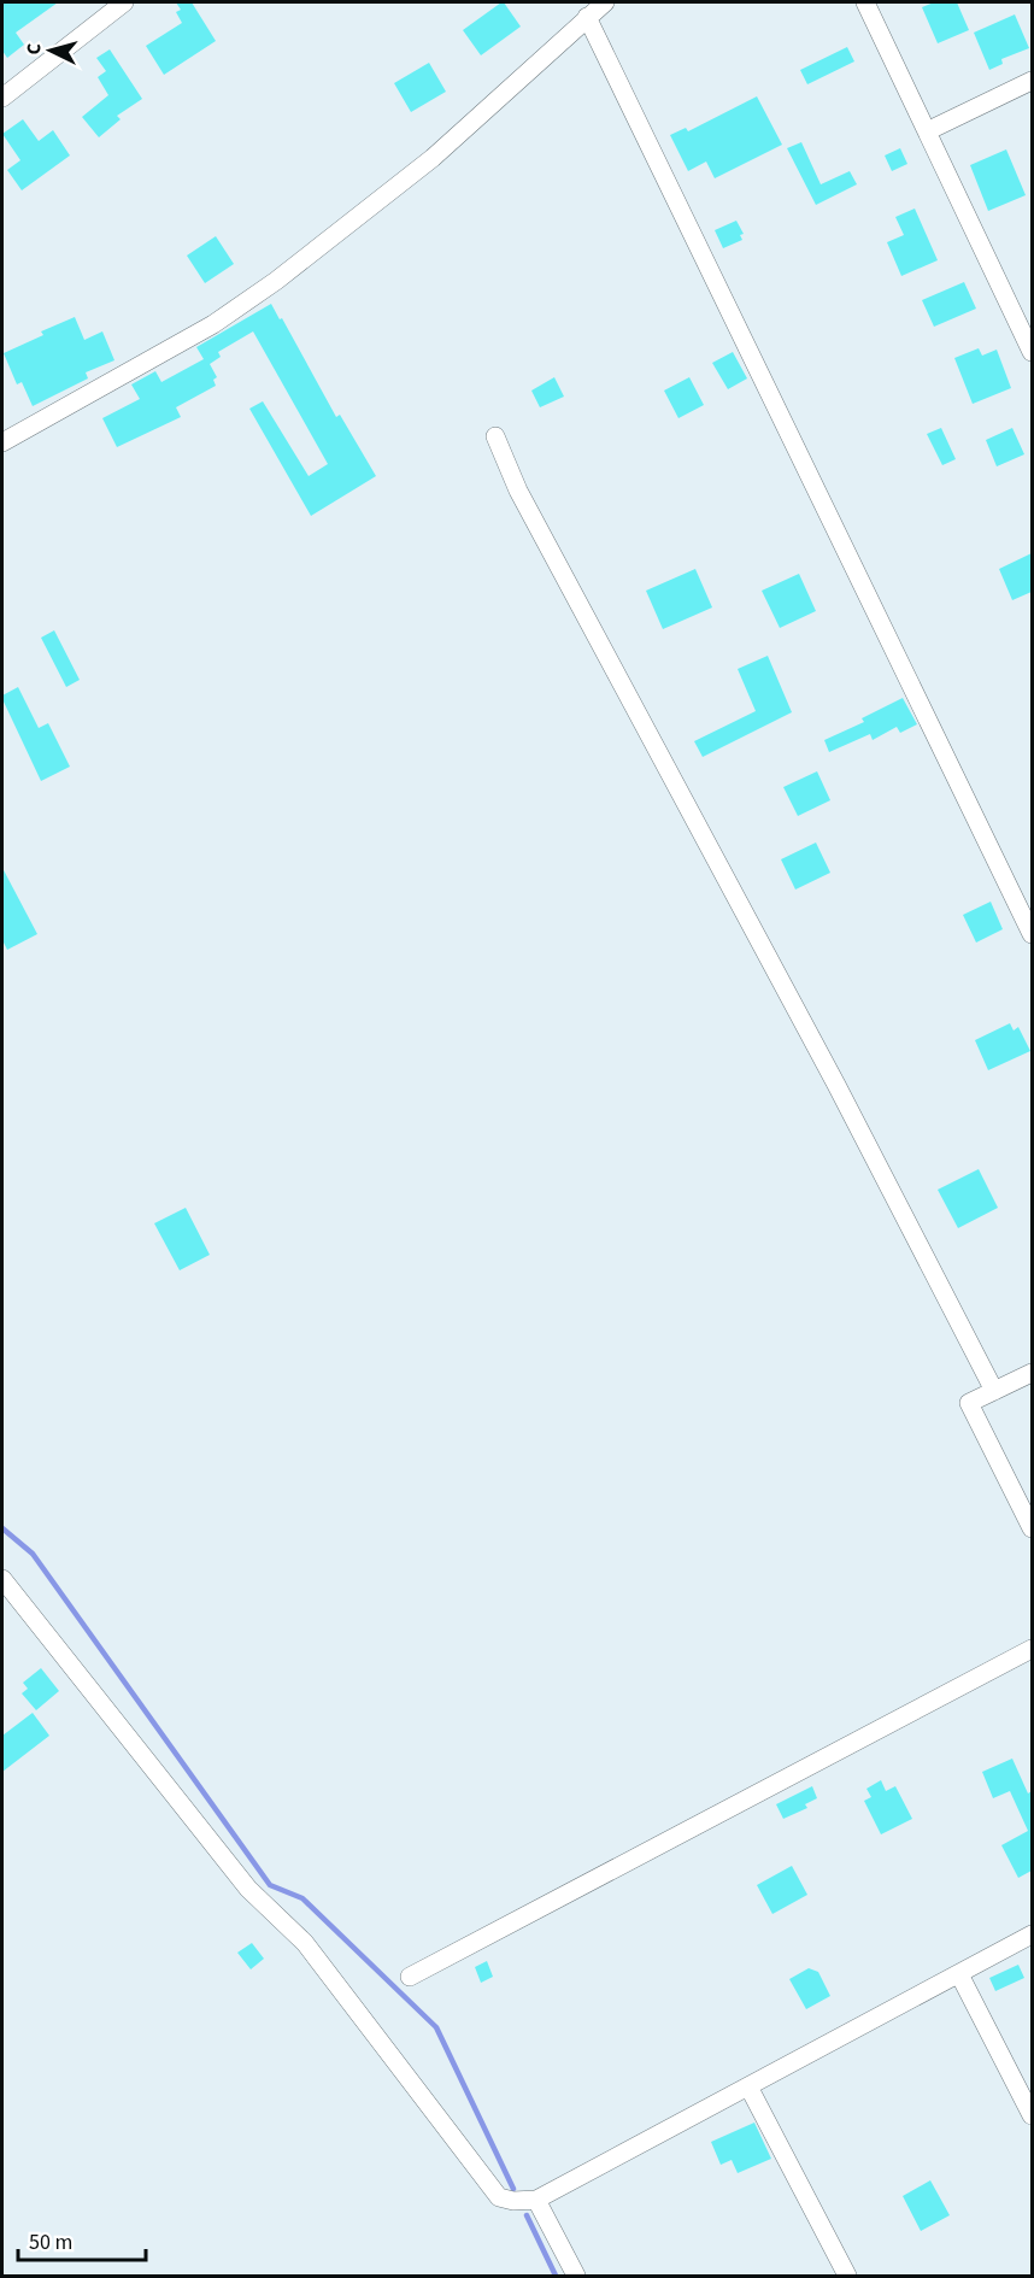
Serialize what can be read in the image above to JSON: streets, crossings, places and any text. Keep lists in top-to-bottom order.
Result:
{
  "scale_bar": "50 m",
  "north": "left"
}
